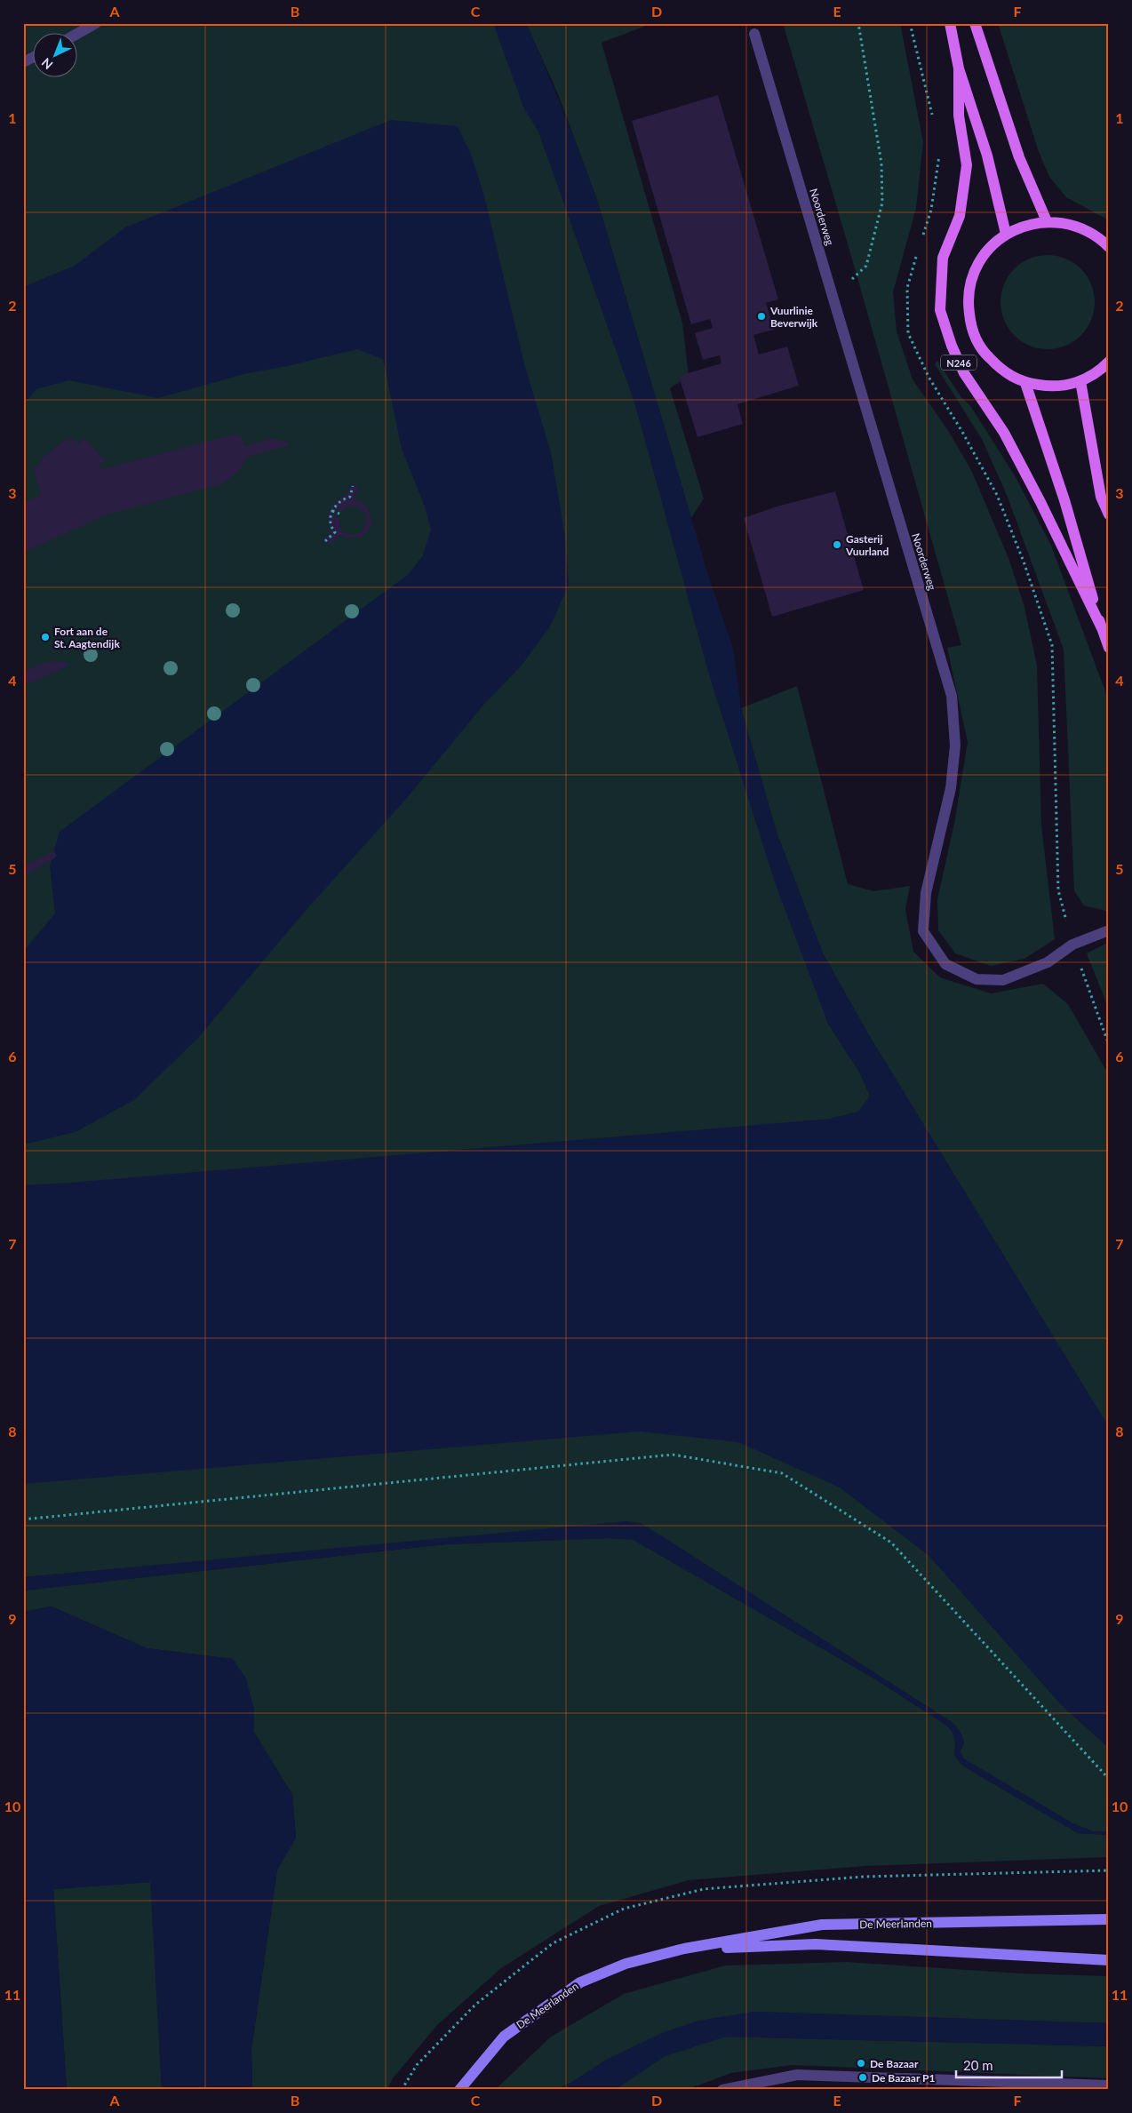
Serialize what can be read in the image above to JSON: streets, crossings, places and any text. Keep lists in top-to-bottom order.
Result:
{
  "streets": {
    "main road": ["N246", "De Meerlanden"],
    "street": ["Noorderweg"]
  },
  "places": [
    "Vuurlinie Beverwijk",
    "Gasterij Vuurland",
    "Fort aan de St. Aagtendijk",
    "De Bazaar",
    "De Bazaar P1"
  ],
  "scale_bar": "20 m",
  "north": "bottom left",
  "grid": {
    "columns": [
      "A",
      "B",
      "C",
      "D",
      "E",
      "F"
    ],
    "rows": [
      "1",
      "2",
      "3",
      "4",
      "5",
      "6",
      "7",
      "8",
      "9",
      "10",
      "11"
    ]
  }
}
